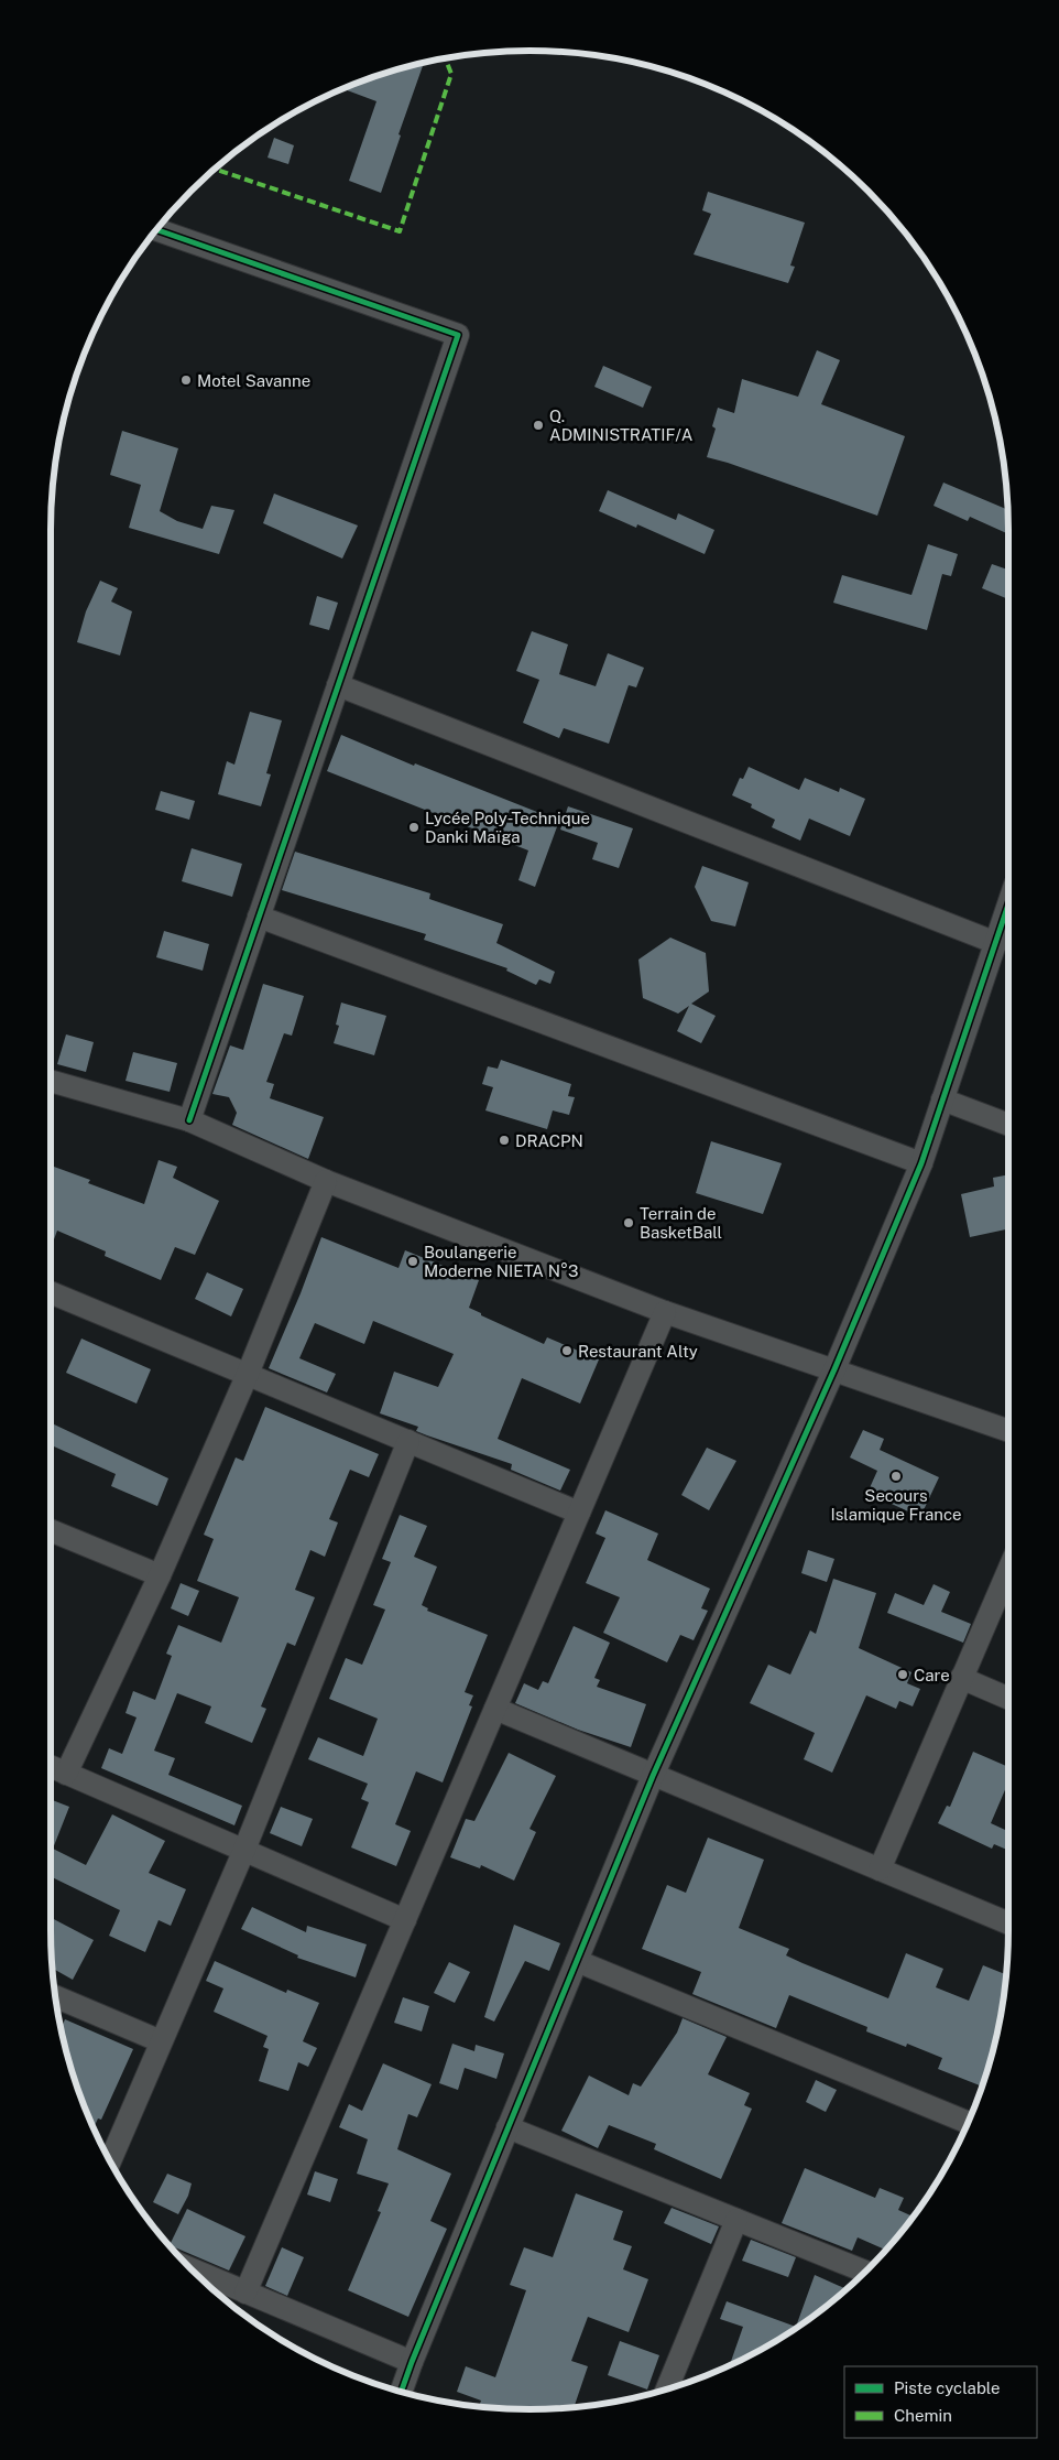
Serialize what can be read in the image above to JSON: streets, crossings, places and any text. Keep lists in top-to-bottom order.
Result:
{
  "places": [
    "Motel Savanne",
    "Q. ADMINISTRATIF/A",
    "Lycée Poly-Technique Danki Maïga",
    "DRACPN",
    "Terrain de BasketBall",
    "Boulangerie Moderne NIETA N°3",
    "Restaurant Alty",
    "Secours Islamique France",
    "Care"
  ],
  "legend": ["Piste cyclable", "Chemin"]
}
